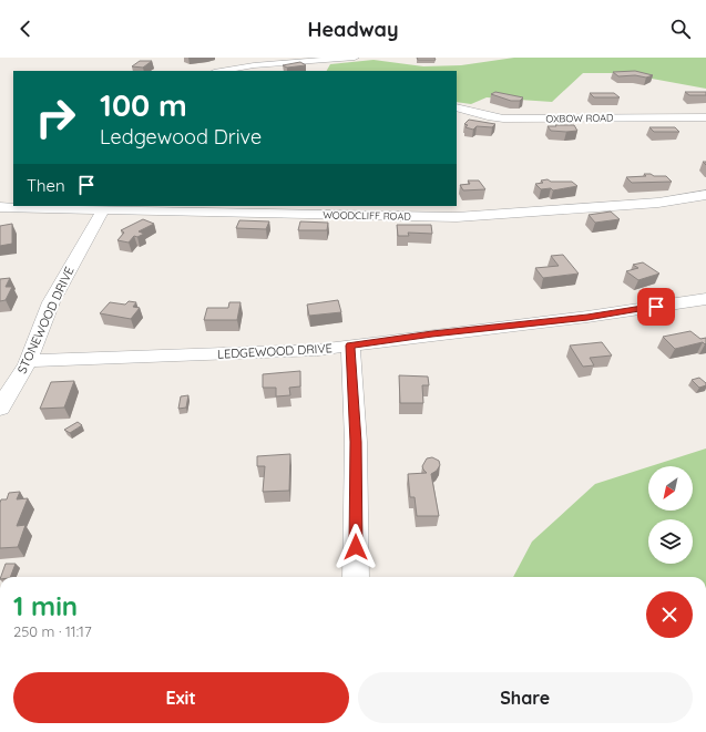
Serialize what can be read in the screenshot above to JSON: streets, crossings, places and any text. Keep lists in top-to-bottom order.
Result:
{
  "streets": {
    "street": [
      "OXBOW ROAD",
      "WOODCLIFF ROAD",
      "STONEWOOD DRIVE",
      "LEDGEWOOD DRIVE"
    ]
  },
  "crossings": [
    ["WOODCLIFF ROAD", "STONEWOOD DRIVE"],
    ["STONEWOOD DRIVE", "LEDGEWOOD DRIVE"]
  ],
  "north": "bottom left",
  "page": {
    "header": "Headway",
    "turn": ["100 m", "Ledgewood Drive"],
    "then": "Then",
    "heading": ["1 min", "250 m · 11:17"],
    "buttons": ["Exit", "Share"]
  }
}
